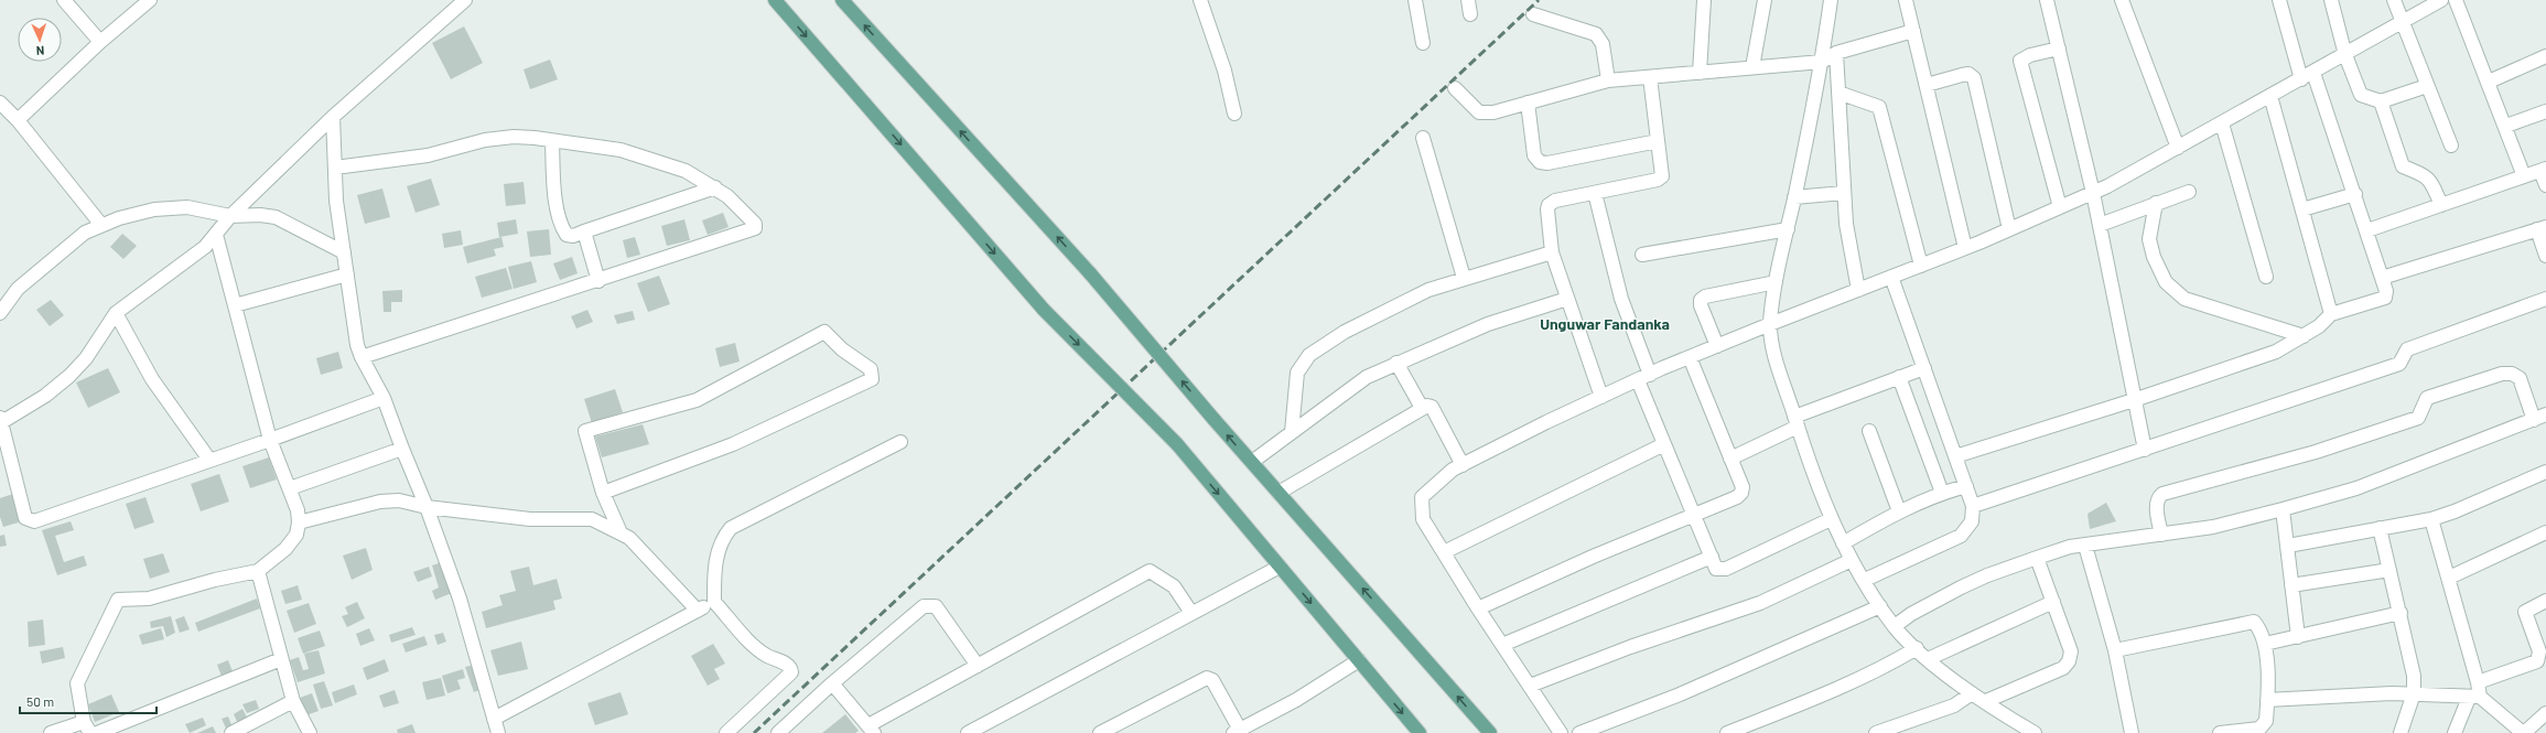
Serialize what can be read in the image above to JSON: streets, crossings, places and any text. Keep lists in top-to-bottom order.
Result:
{
  "districts": ["Unguwar Fandanka"],
  "scale_bar": "50 m",
  "north": "bottom"
}
